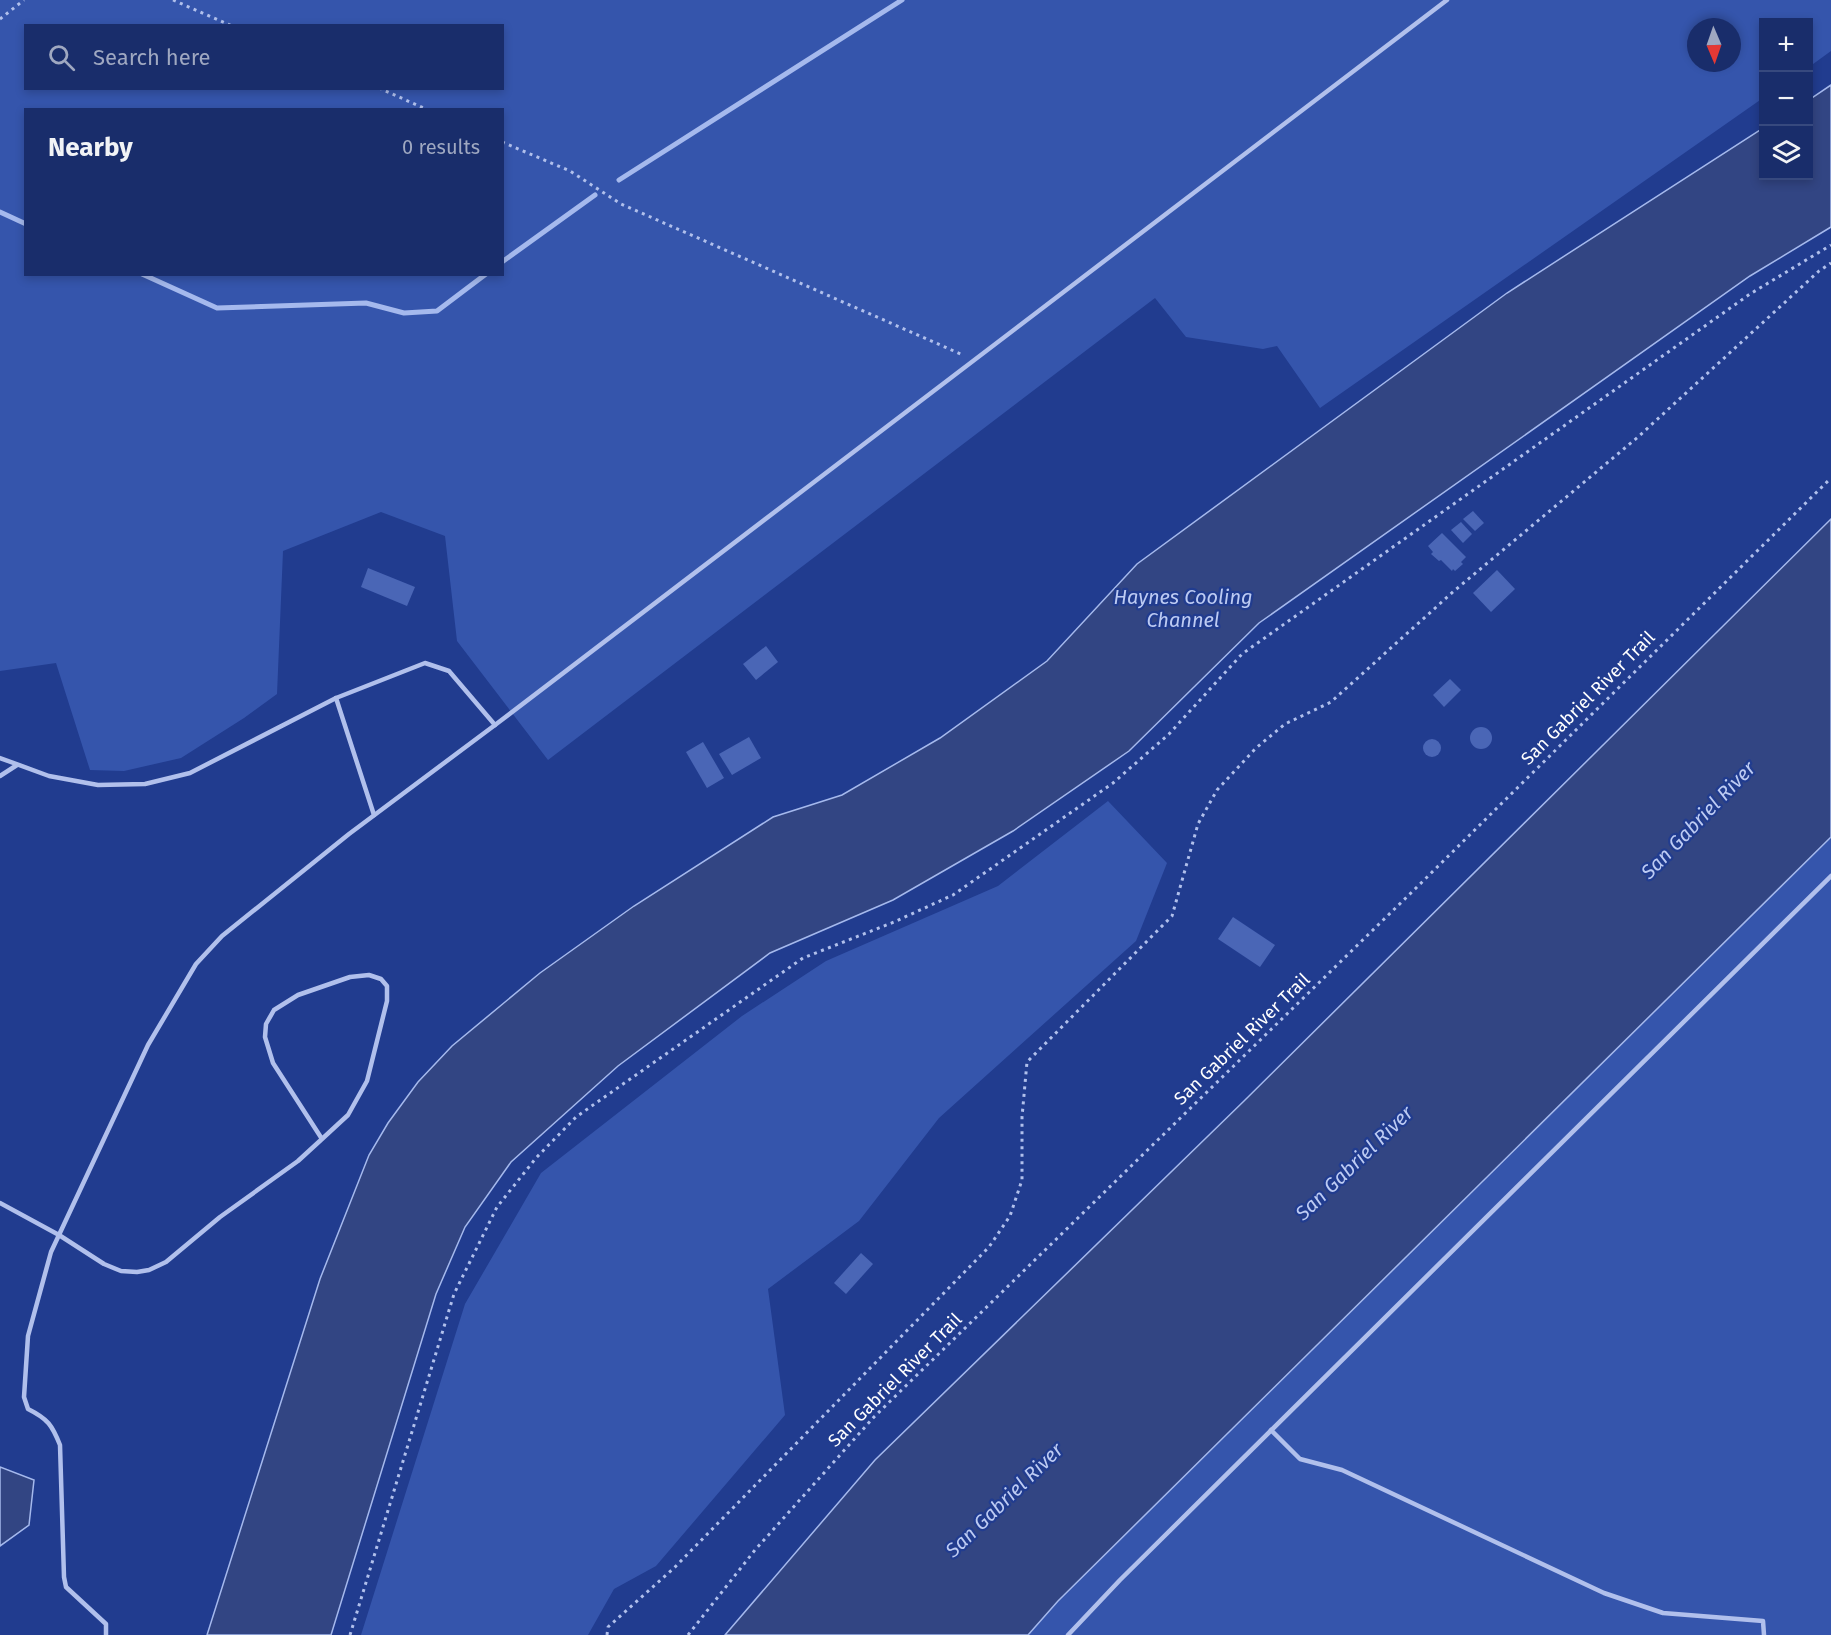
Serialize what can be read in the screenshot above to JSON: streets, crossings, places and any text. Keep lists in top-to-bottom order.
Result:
{
  "streets": {
    "path": ["San Gabriel River Trail"]
  },
  "water": ["Haynes Cooling Channel", "San Gabriel River"],
  "north": "bottom",
  "page": {
    "map_buttons": ["+", "−"],
    "search": "Search here",
    "heading": ["Nearby", "0 results"]
  }
}
